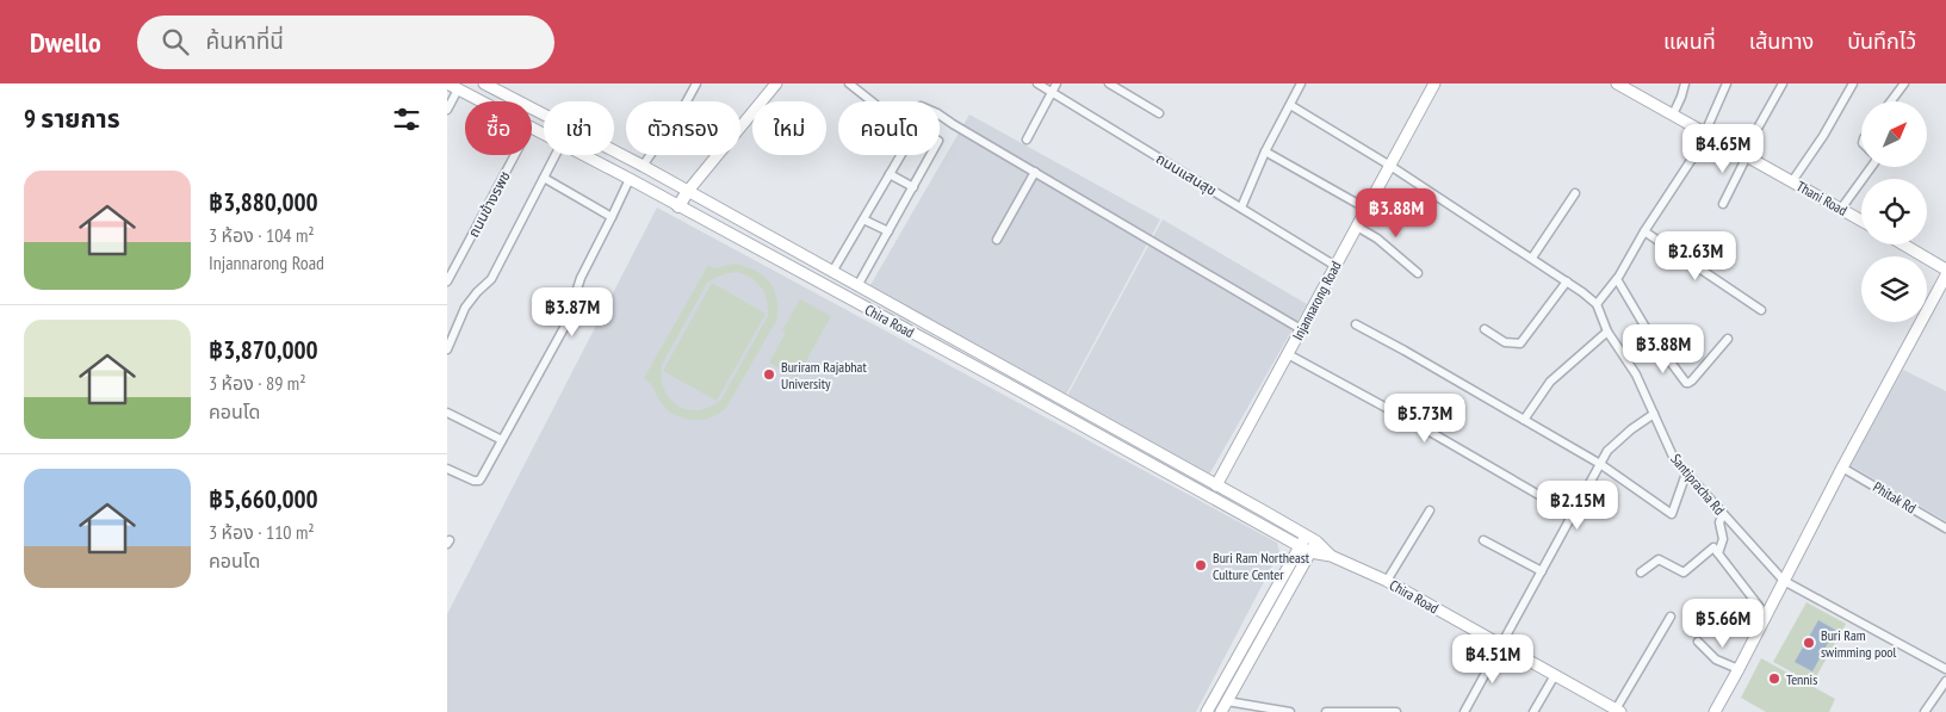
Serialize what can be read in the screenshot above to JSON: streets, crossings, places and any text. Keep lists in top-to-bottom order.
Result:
{
  "streets": {
    "main road": ["Thani Road", "Injannarong Road", "Chira Road"],
    "street": [
      "ถนนแสนสุข",
      "ถนนข้างรพช",
      "Santipracha Rd",
      "Phitak Rd"
    ]
  },
  "crossings": [
    ["ถนนแสนสุข", "Injannarong Road"],
    ["Injannarong Road", "Chira Road"]
  ],
  "places": [
    "Buriram Rajabhat University",
    "Buri Ram Northeast Culture Center",
    "Buri Ram swimming pool",
    "Tennis"
  ],
  "north": "top right",
  "page": {
    "header": "Dwello",
    "search": "ค้นหาที่นี่",
    "nav": ["แผนที่", "เส้นทาง", "บันทึกไว้"],
    "heading": "9 รายการ",
    "chip": [
      "ซื้อ",
      "เช่า",
      "ตัวกรอง",
      "ใหม่",
      "คอนโด"
    ],
    "price": [
      "฿4.65M",
      "฿3.88M",
      "฿2.63M",
      "฿3.87M",
      "฿3.88M",
      "฿5.73M",
      "฿2.15M",
      "฿5.66M",
      "฿4.51M"
    ],
    "list": [
      {
        "name": "฿3,880,000",
        "note": "3 ห้อง · 104 m² · Injannarong Road"
      },
      {
        "name": "฿3,870,000",
        "note": "3 ห้อง · 89 m² · คอนโด"
      },
      {
        "name": "฿5,660,000",
        "note": "3 ห้อง · 110 m² · คอนโด"
      }
    ]
  }
}
